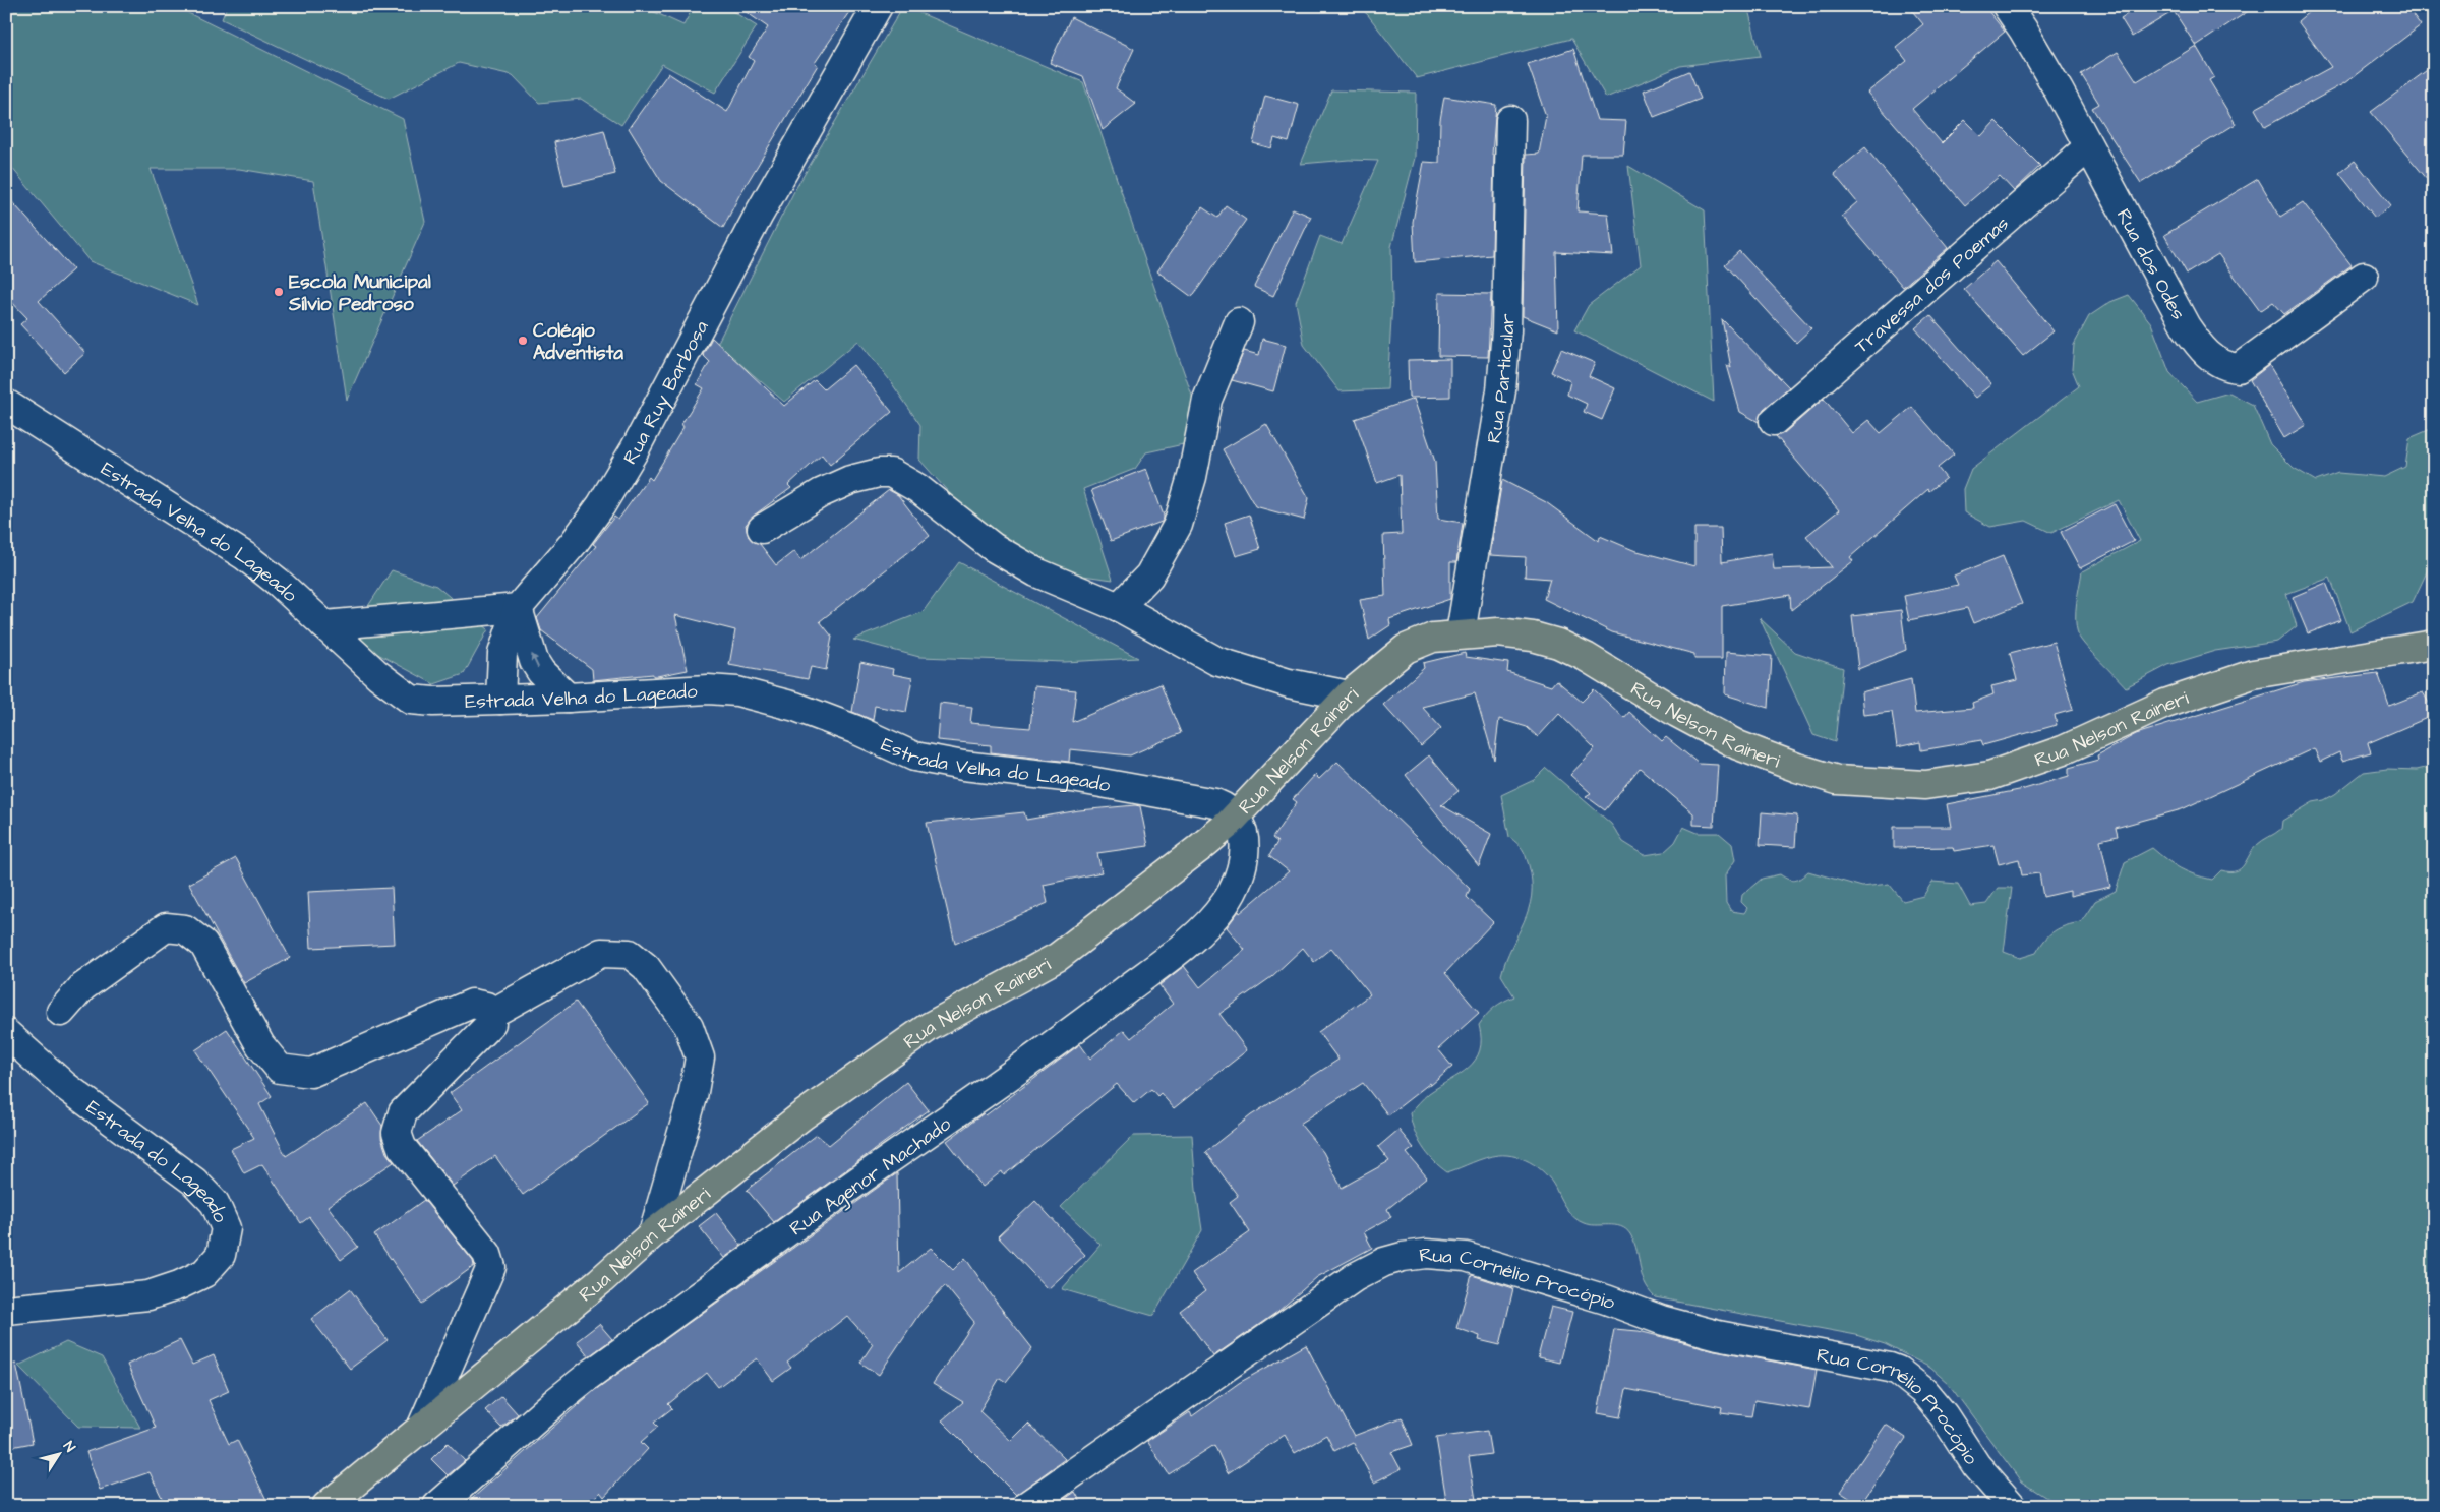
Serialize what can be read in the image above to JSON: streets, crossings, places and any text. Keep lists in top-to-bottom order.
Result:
{
  "streets": {
    "main road": ["Rua Nelson Raineri"],
    "street": [
      "Rua dos Odes",
      "Travessa dos Poemas",
      "Rua Particular",
      "Rua Ruy Barbosa",
      "Estrada Velha do Lageado",
      "Estrada do Lageado",
      "Rua Agenor Machado",
      "Rua Cornélio Procópio"
    ]
  },
  "crossings": [
    ["Rua dos Odes", "Travessa dos Poemas"],
    ["Rua Particular", "Rua Nelson Raineri"],
    ["Estrada Velha do Lageado", "Rua Nelson Raineri"],
    ["Estrada Velha do Lageado", "Rua Agenor Machado"],
    ["Rua Nelson Raineri", "Rua Agenor Machado"]
  ],
  "places": ["Escola Municipal Sílvio Pedroso", "Colégio Adventista"],
  "north": "top right"
}
